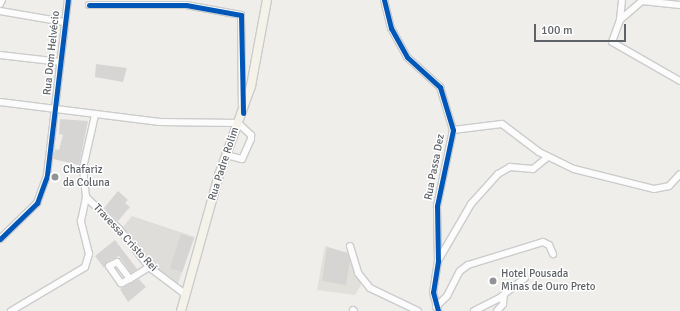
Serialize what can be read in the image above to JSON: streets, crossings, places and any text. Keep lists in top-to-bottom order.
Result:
{
  "streets": {
    "main road": ["Rua Padre Rolim"],
    "street": ["Rua Dom Helvécio", "Rua Passa Dez", "Travessa Cristo Rei"]
  },
  "crossings": [
    ["Rua Padre Rolim", "Travessa Cristo Rei"]
  ],
  "places": ["Chafariz da Coluna", "Hotel Pousada Minas de Ouro Preto"],
  "scale_bar": "100 m"
}
